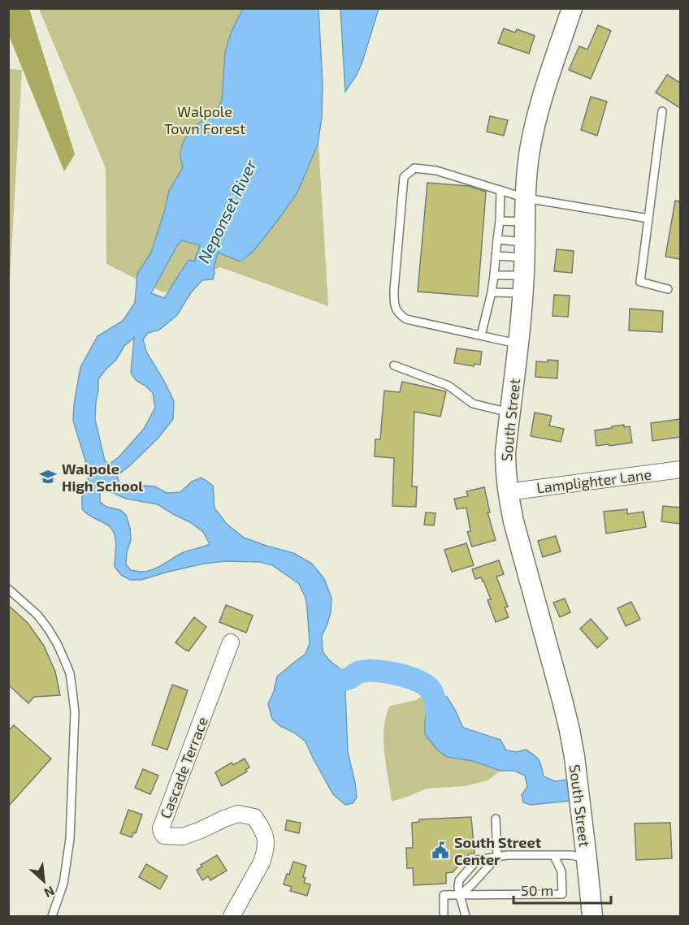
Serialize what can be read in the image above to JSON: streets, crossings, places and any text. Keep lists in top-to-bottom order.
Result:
{
  "streets": {
    "street": ["South Street", "Lamplighter Lane", "Cascade Terrace"]
  },
  "crossings": [
    ["South Street", "Lamplighter Lane"]
  ],
  "water": ["Neponset River"],
  "parks": ["Walpole Town Forest"],
  "places": {
    "school or university": ["Walpole High School"],
    "public building": ["South Street Center"]
  },
  "scale_bar": "50 m",
  "north": "bottom right"
}
